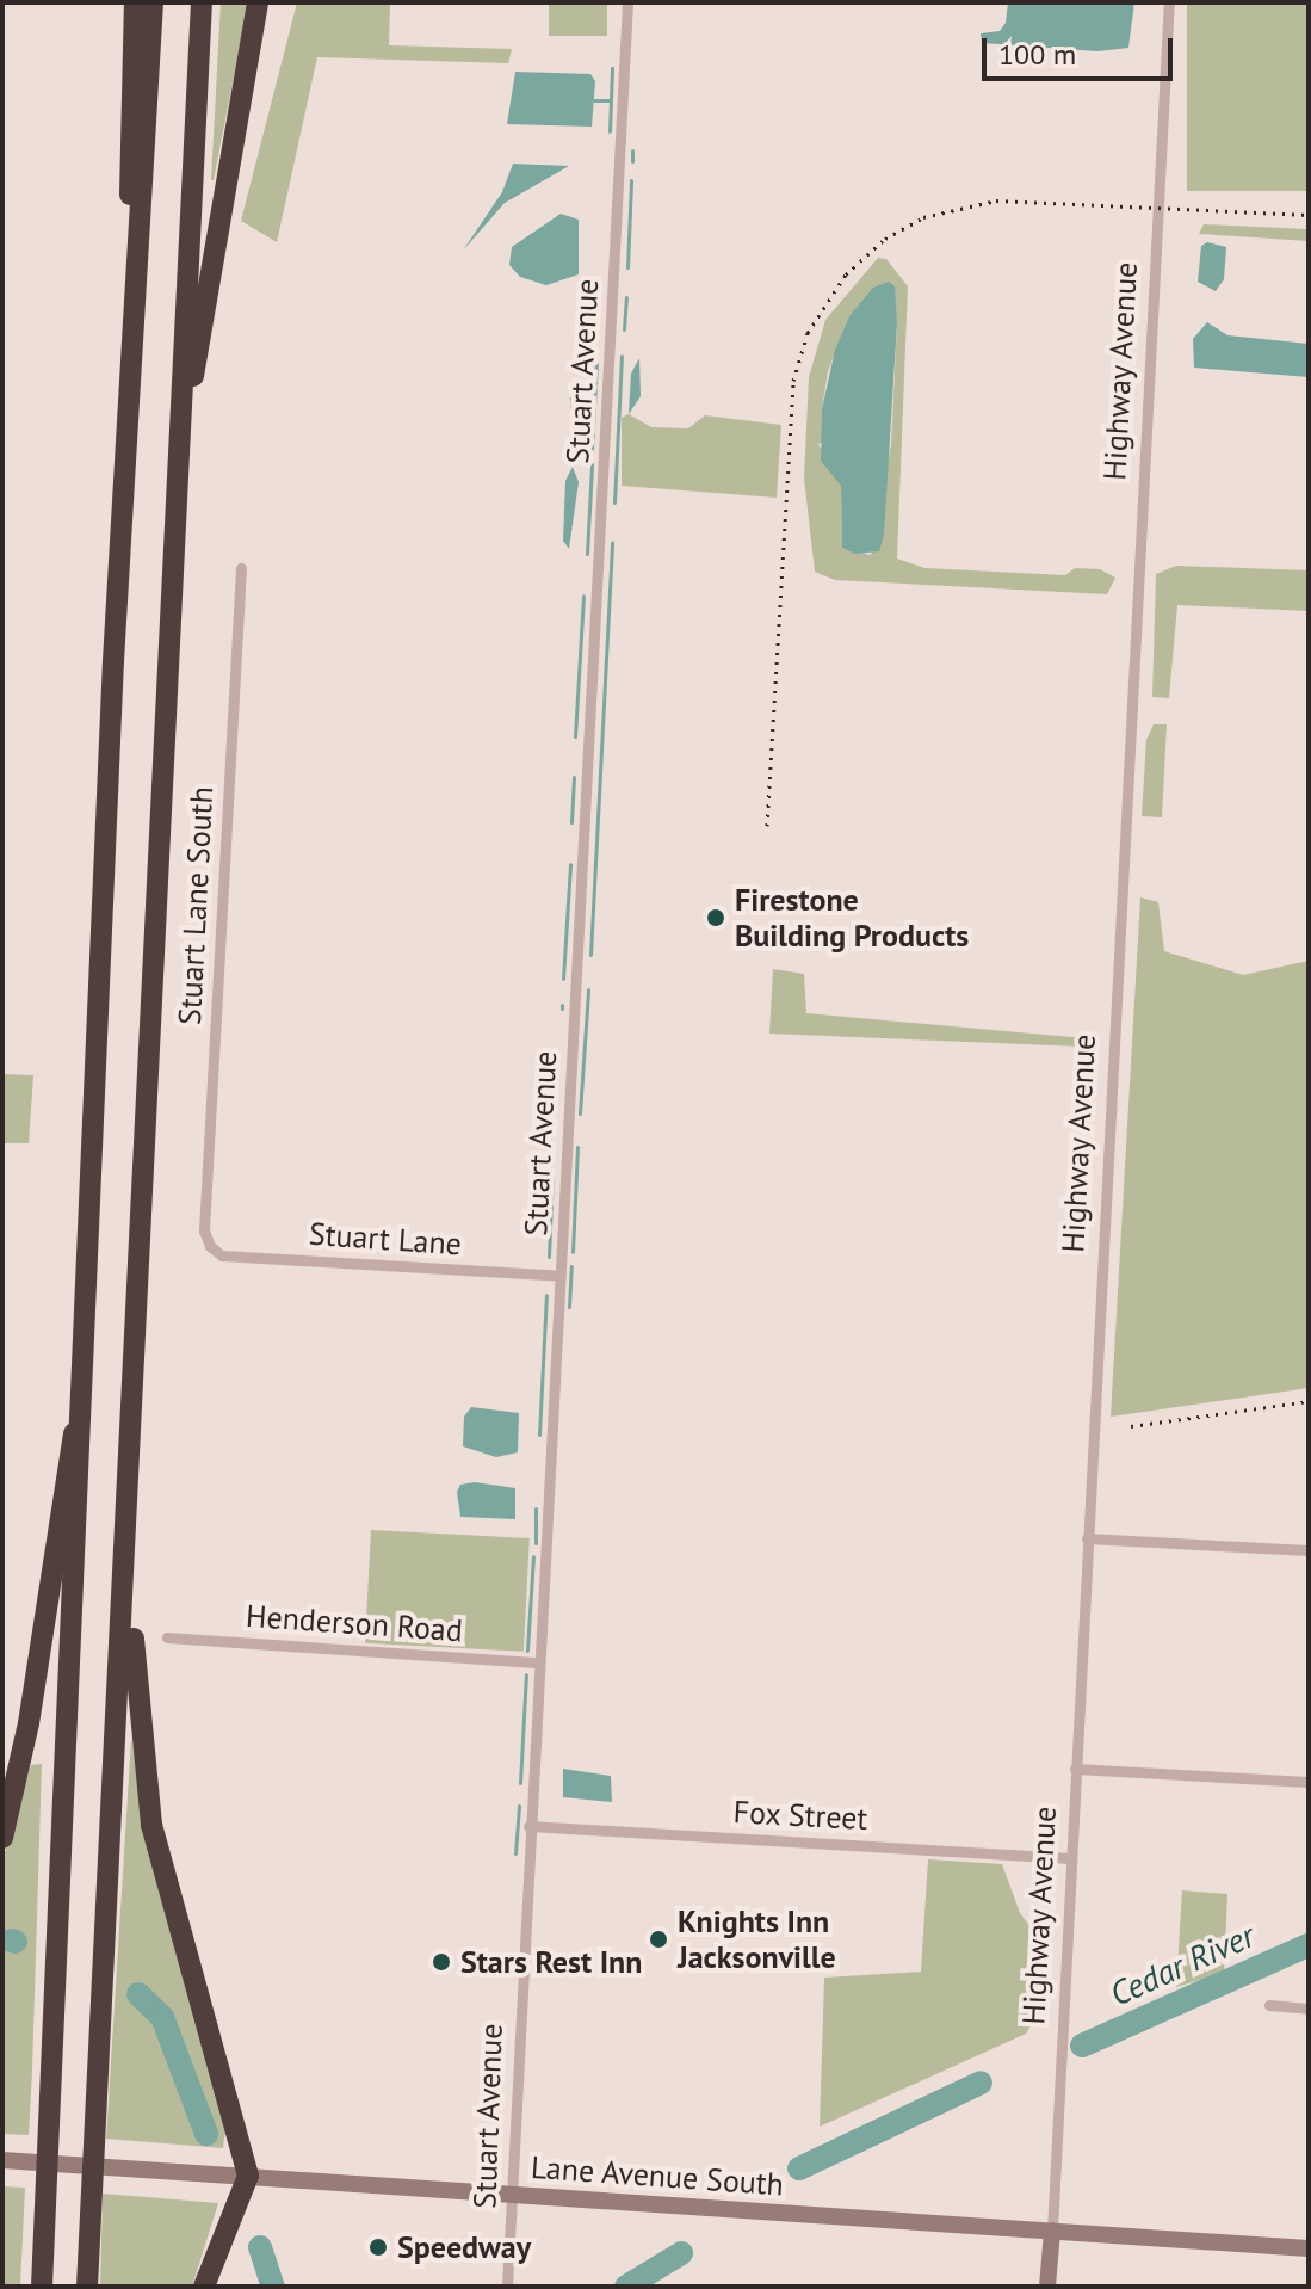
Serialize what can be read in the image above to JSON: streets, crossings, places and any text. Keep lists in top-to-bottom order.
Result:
{
  "streets": {
    "main road": ["Highway Avenue", "Lane Avenue South"],
    "street": [
      "Stuart Avenue",
      "Stuart Lane South",
      "Stuart Lane",
      "Henderson Road",
      "Fox Street"
    ]
  },
  "crossings": [
    ["Stuart Avenue", "Stuart Lane"],
    ["Stuart Avenue", "Henderson Road"],
    ["Stuart Avenue", "Fox Street"],
    ["Stuart Avenue", "Lane Avenue South"],
    ["Highway Avenue", "Fox Street"],
    ["Highway Avenue", "Lane Avenue South"],
    ["Stuart Lane South", "Stuart Lane"]
  ],
  "water": ["Cedar River"],
  "places": [
    "Firestone Building Products",
    "Knights Inn Jacksonville",
    "Stars Rest Inn",
    "Speedway"
  ],
  "scale_bar": "100 m"
}
